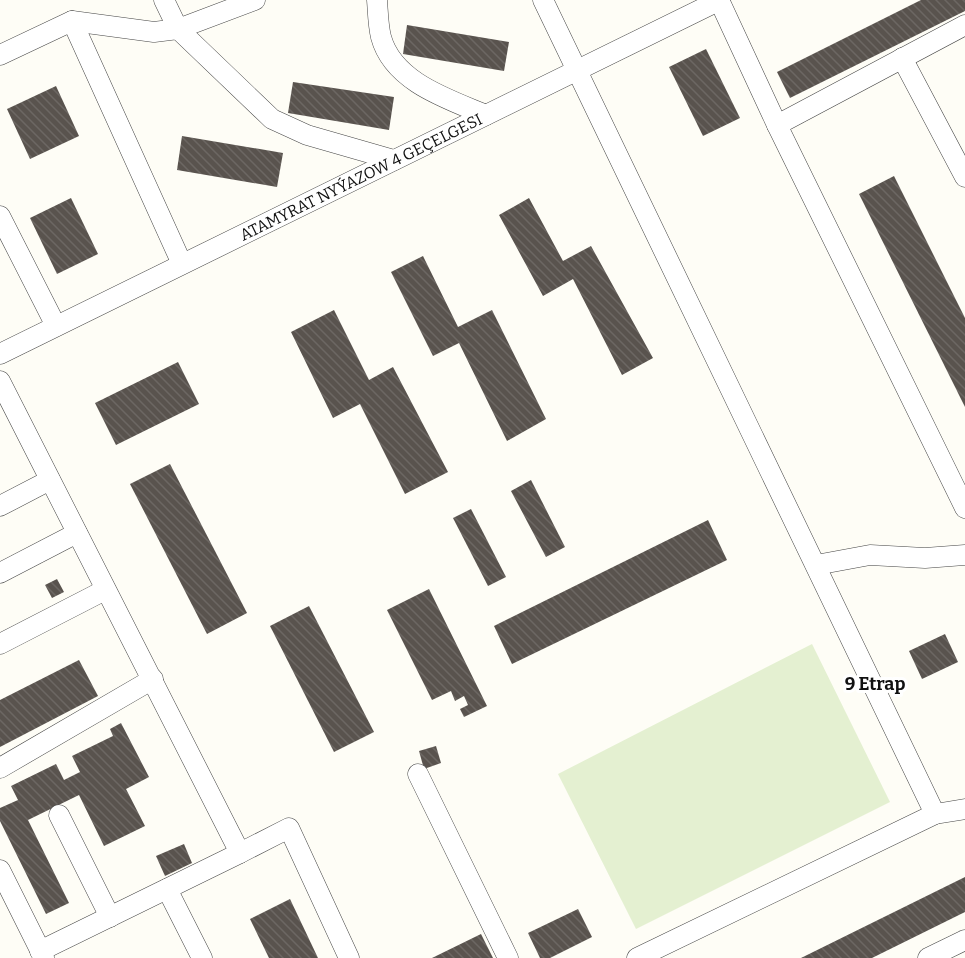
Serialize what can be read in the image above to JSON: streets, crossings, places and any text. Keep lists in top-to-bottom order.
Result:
{
  "streets": {
    "street": ["ATAMYRAT NYÝAZOW 4 GEÇELGESI"]
  },
  "districts": ["9 Etrap"]
}
